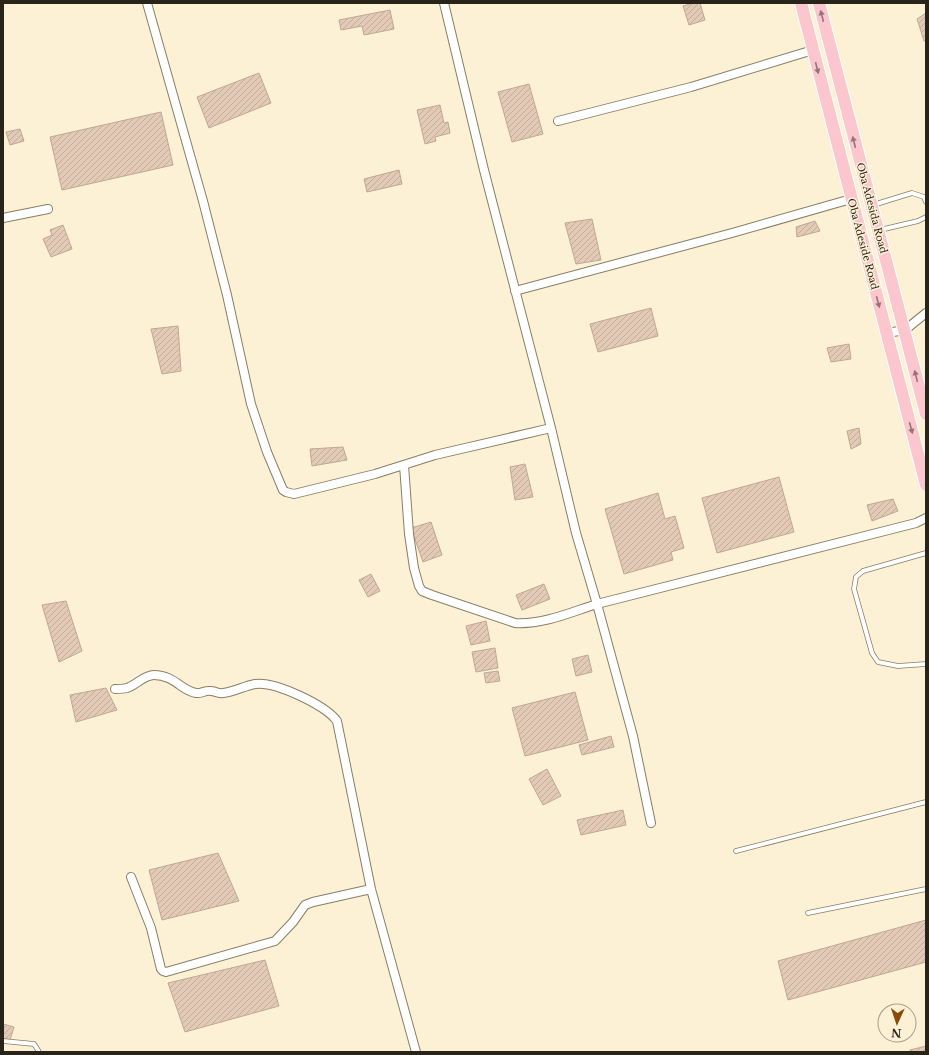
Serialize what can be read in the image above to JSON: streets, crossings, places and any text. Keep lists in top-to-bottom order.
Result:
{
  "streets": {
    "main road": ["Oba Adesida Road", "Oba Adeside Road"]
  },
  "one_way": ["Oba Adesida Road", "Oba Adeside Road"],
  "north": "bottom"
}
